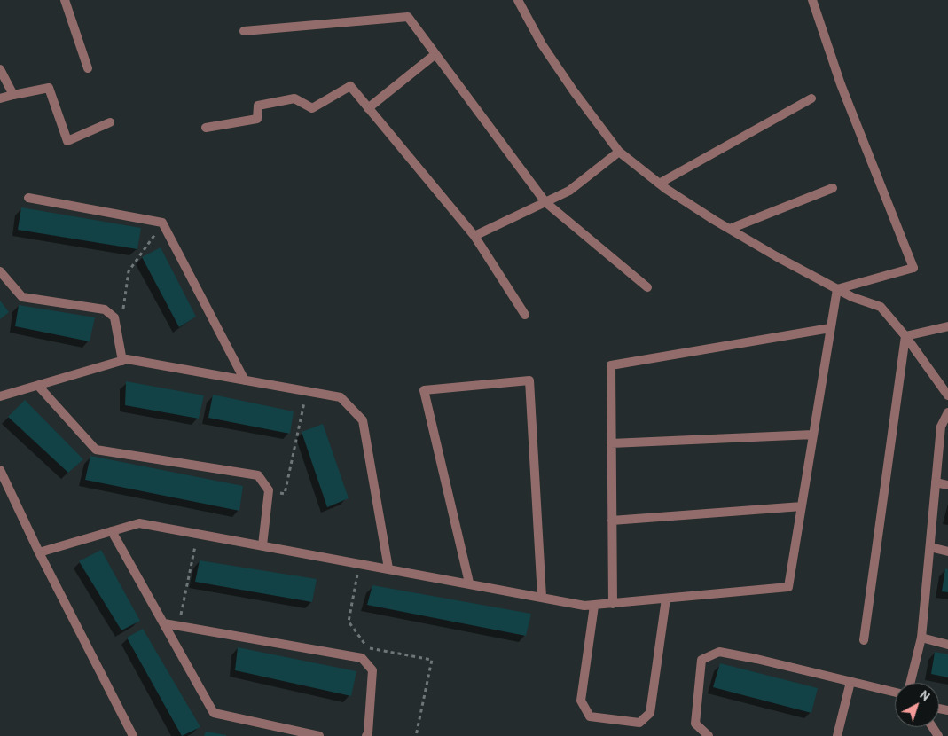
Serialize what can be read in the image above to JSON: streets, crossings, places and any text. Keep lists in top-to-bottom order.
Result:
{
  "north": "top right"
}
